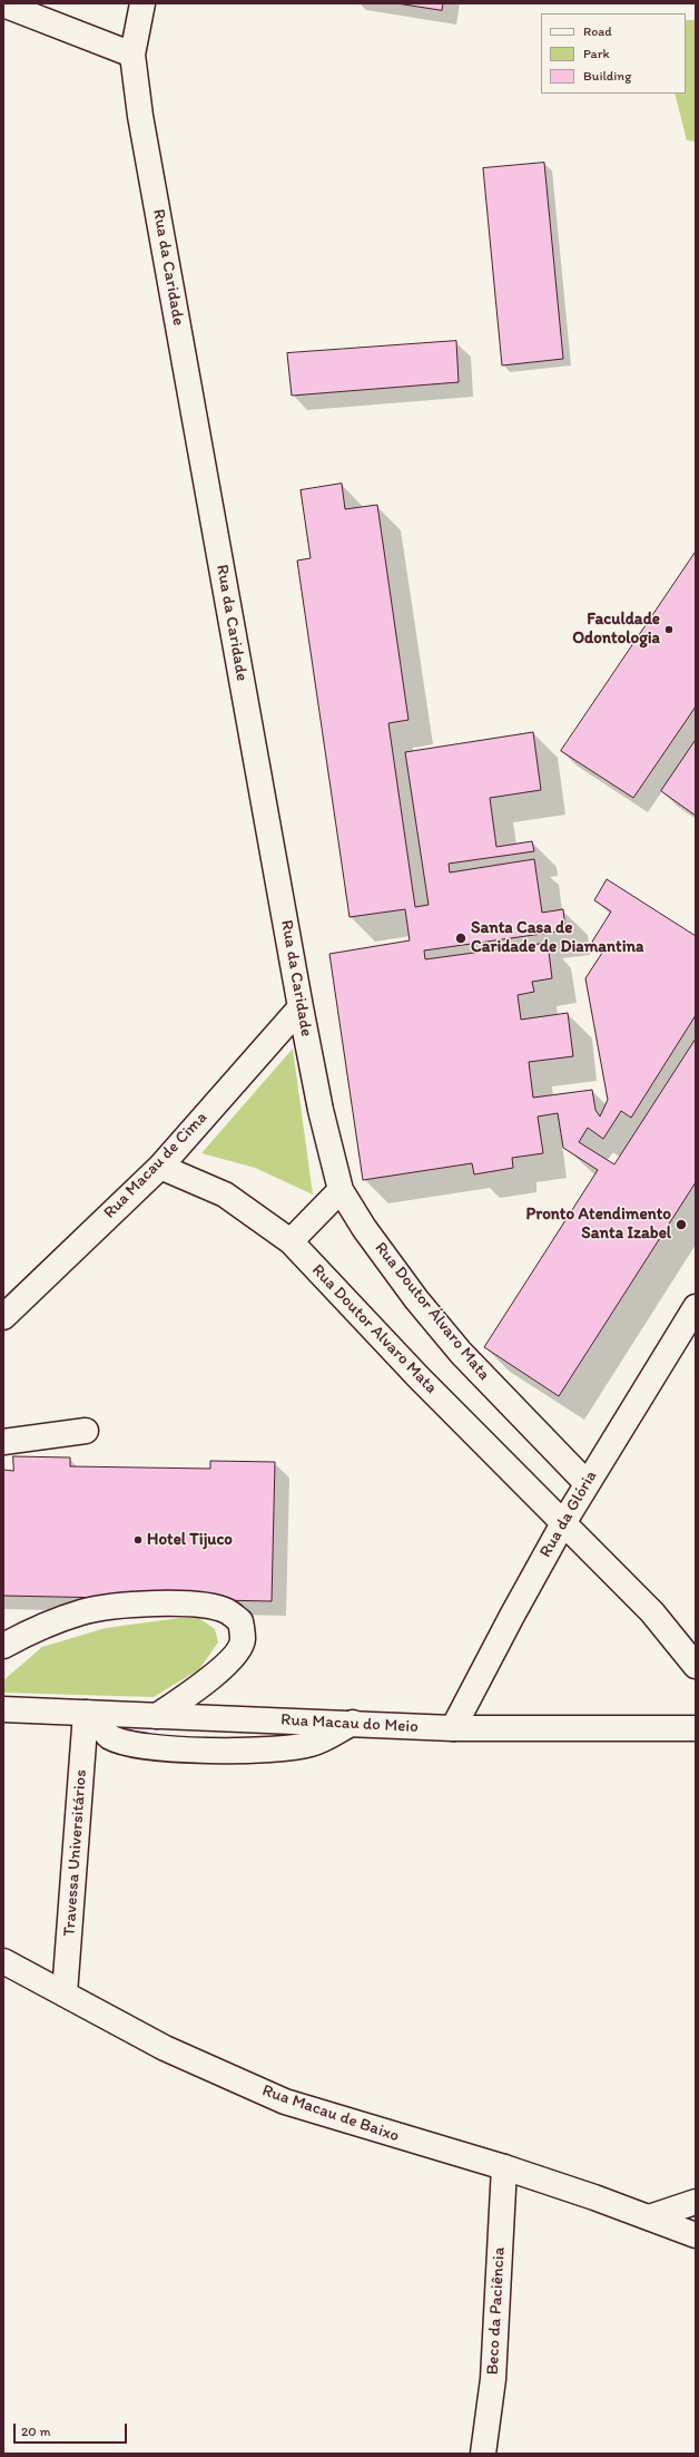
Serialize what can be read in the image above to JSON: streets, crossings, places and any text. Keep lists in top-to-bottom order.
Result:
{
  "streets": {
    "street": [
      "Rua da Caridade",
      "Rua Macau de Cima",
      "Rua Doutor Álvaro Mata",
      "Rua Doutor Alvaro Mata",
      "Rua da Glória",
      "Rua Macau do Meio",
      "Travessa Universitários",
      "Rua Macau de Baixo",
      "Beco da Paciência"
    ]
  },
  "crossings": [
    ["Rua da Caridade", "Rua Macau de Cima"],
    ["Rua da Caridade", "Rua Doutor Álvaro Mata"],
    ["Rua Macau de Cima", "Rua Doutor Alvaro Mata"],
    ["Rua Doutor Álvaro Mata", "Rua da Glória"],
    ["Rua Doutor Alvaro Mata", "Rua da Glória"],
    ["Rua da Glória", "Rua Macau do Meio"],
    ["Rua Macau do Meio", "Travessa Universitários"],
    ["Travessa Universitários", "Rua Macau de Baixo"],
    ["Rua Macau de Baixo", "Beco da Paciência"]
  ],
  "places": [
    "Faculdade Odontologia",
    "Santa Casa de Caridade de Diamantina",
    "Pronto Atendimento Santa Izabel",
    "Hotel Tijuco"
  ],
  "legend": ["Road", "Park", "Building"],
  "scale_bar": "20 m"
}
